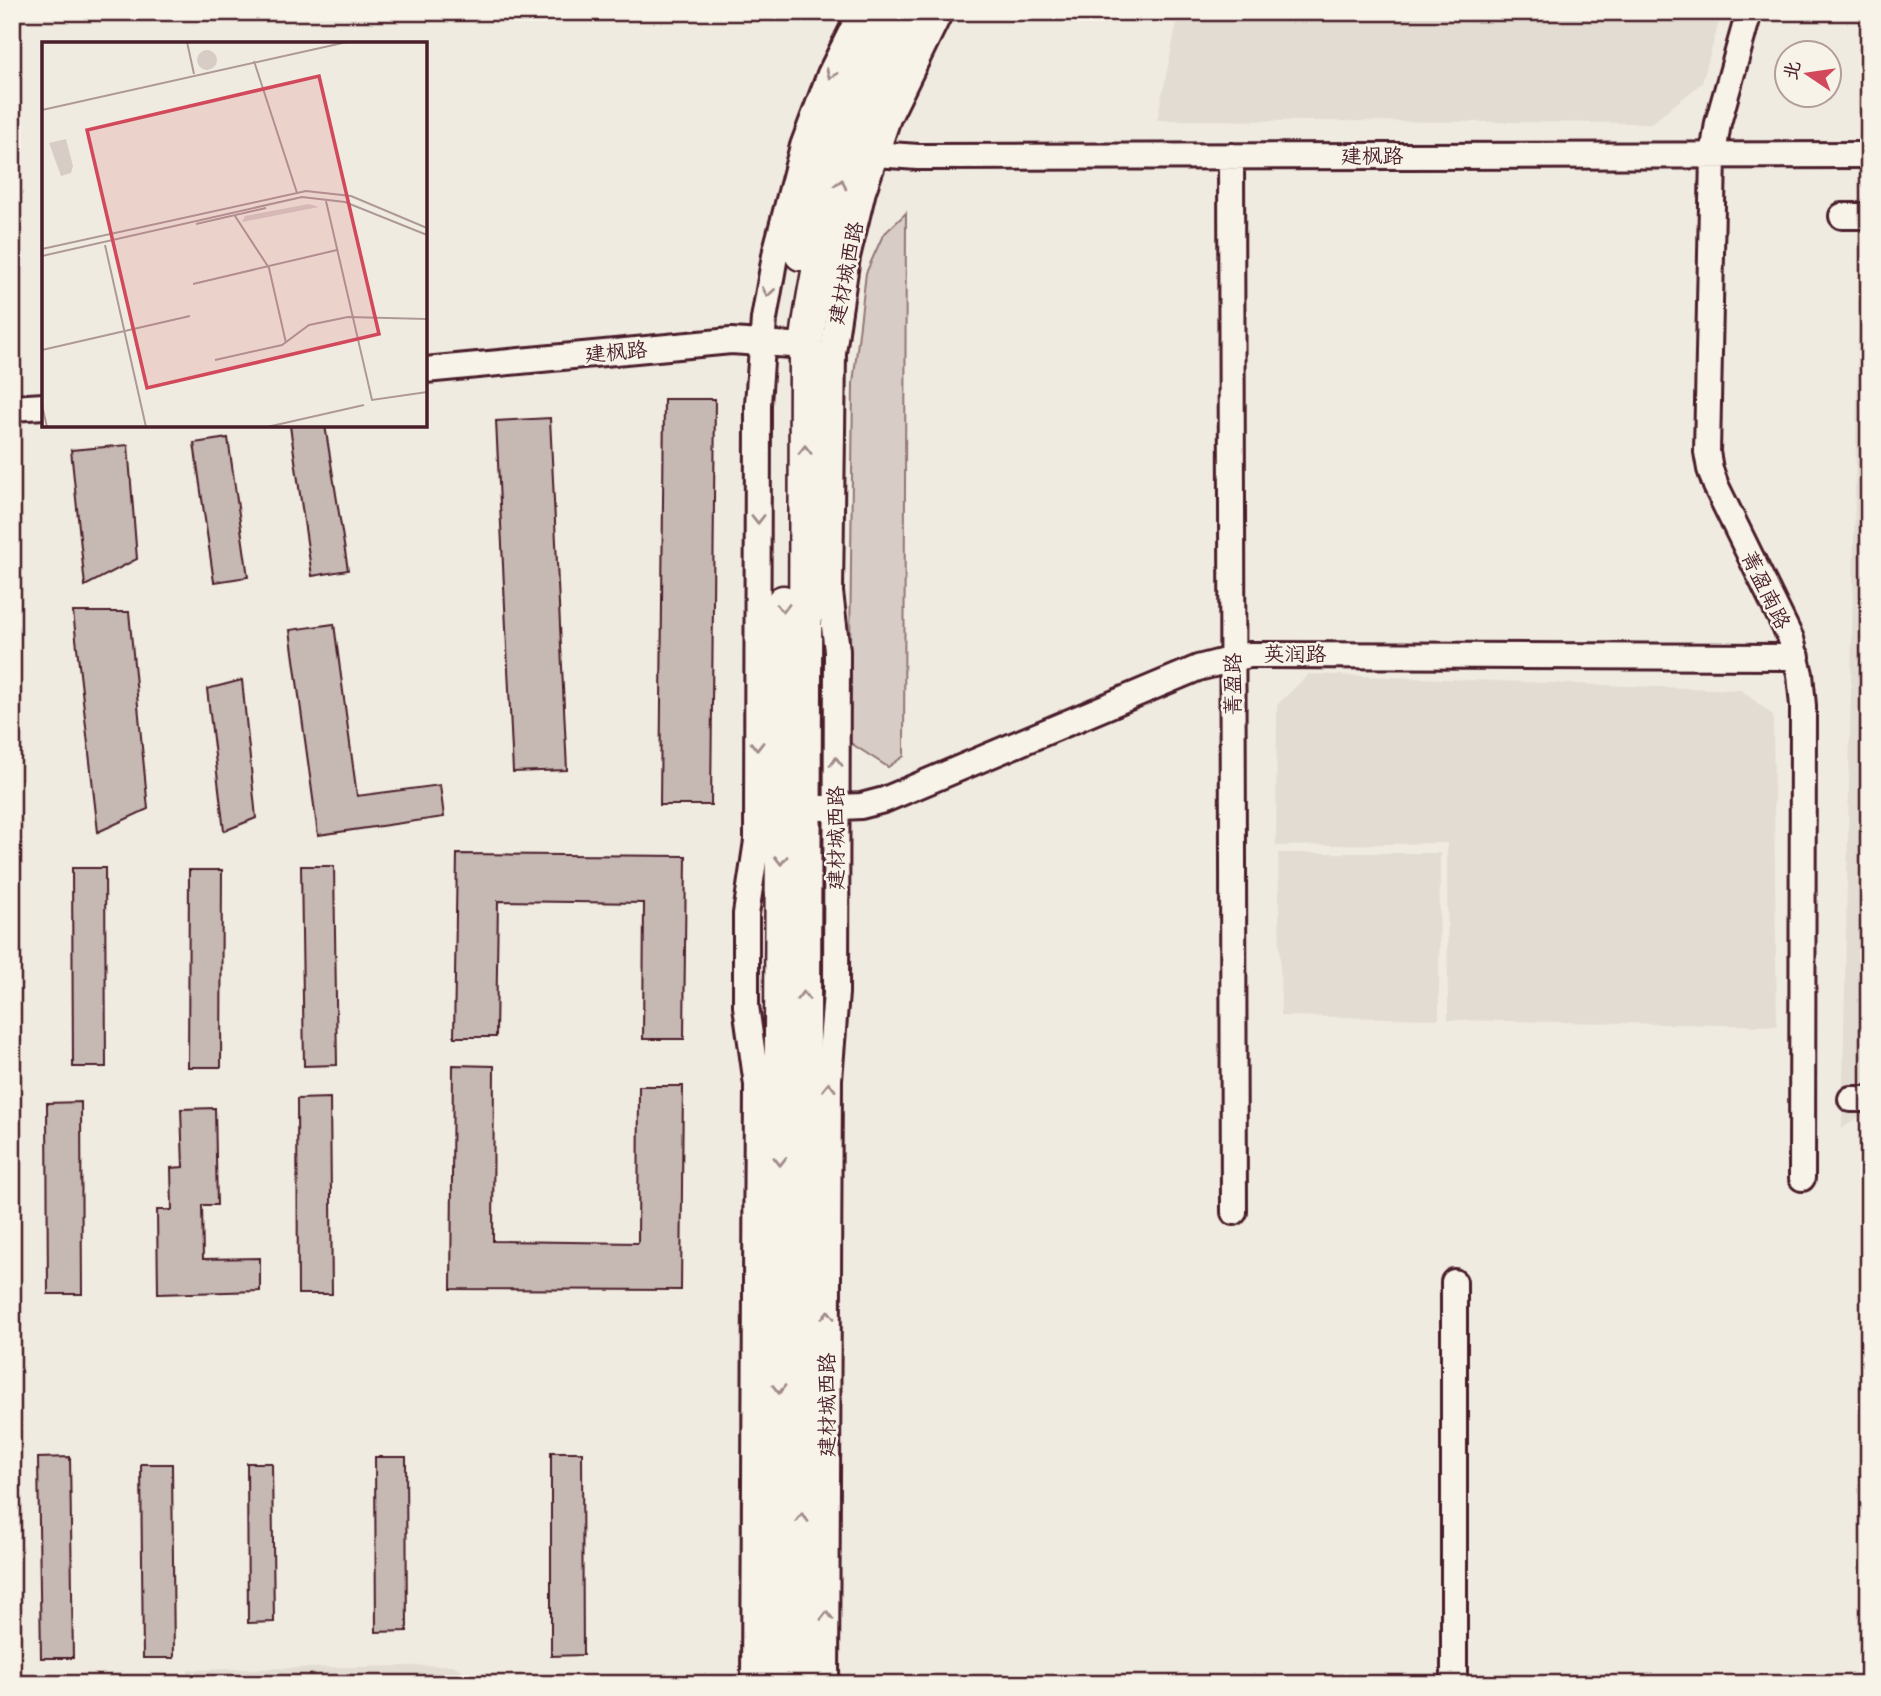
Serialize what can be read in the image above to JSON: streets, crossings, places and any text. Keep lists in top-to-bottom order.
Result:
{
  "streets": {
    "main road": ["建材城西路"],
    "street": [
      "建枫路",
      "菁盈南路",
      "英润路",
      "菁盈路"
    ]
  },
  "crossings": [
    ["建枫路", "建材城西路"],
    ["建枫路", "菁盈南路"],
    ["建枫路", "菁盈路"],
    ["建材城西路", "英润路"],
    ["菁盈南路", "英润路"],
    ["英润路", "菁盈路"]
  ],
  "north": "left"
}
